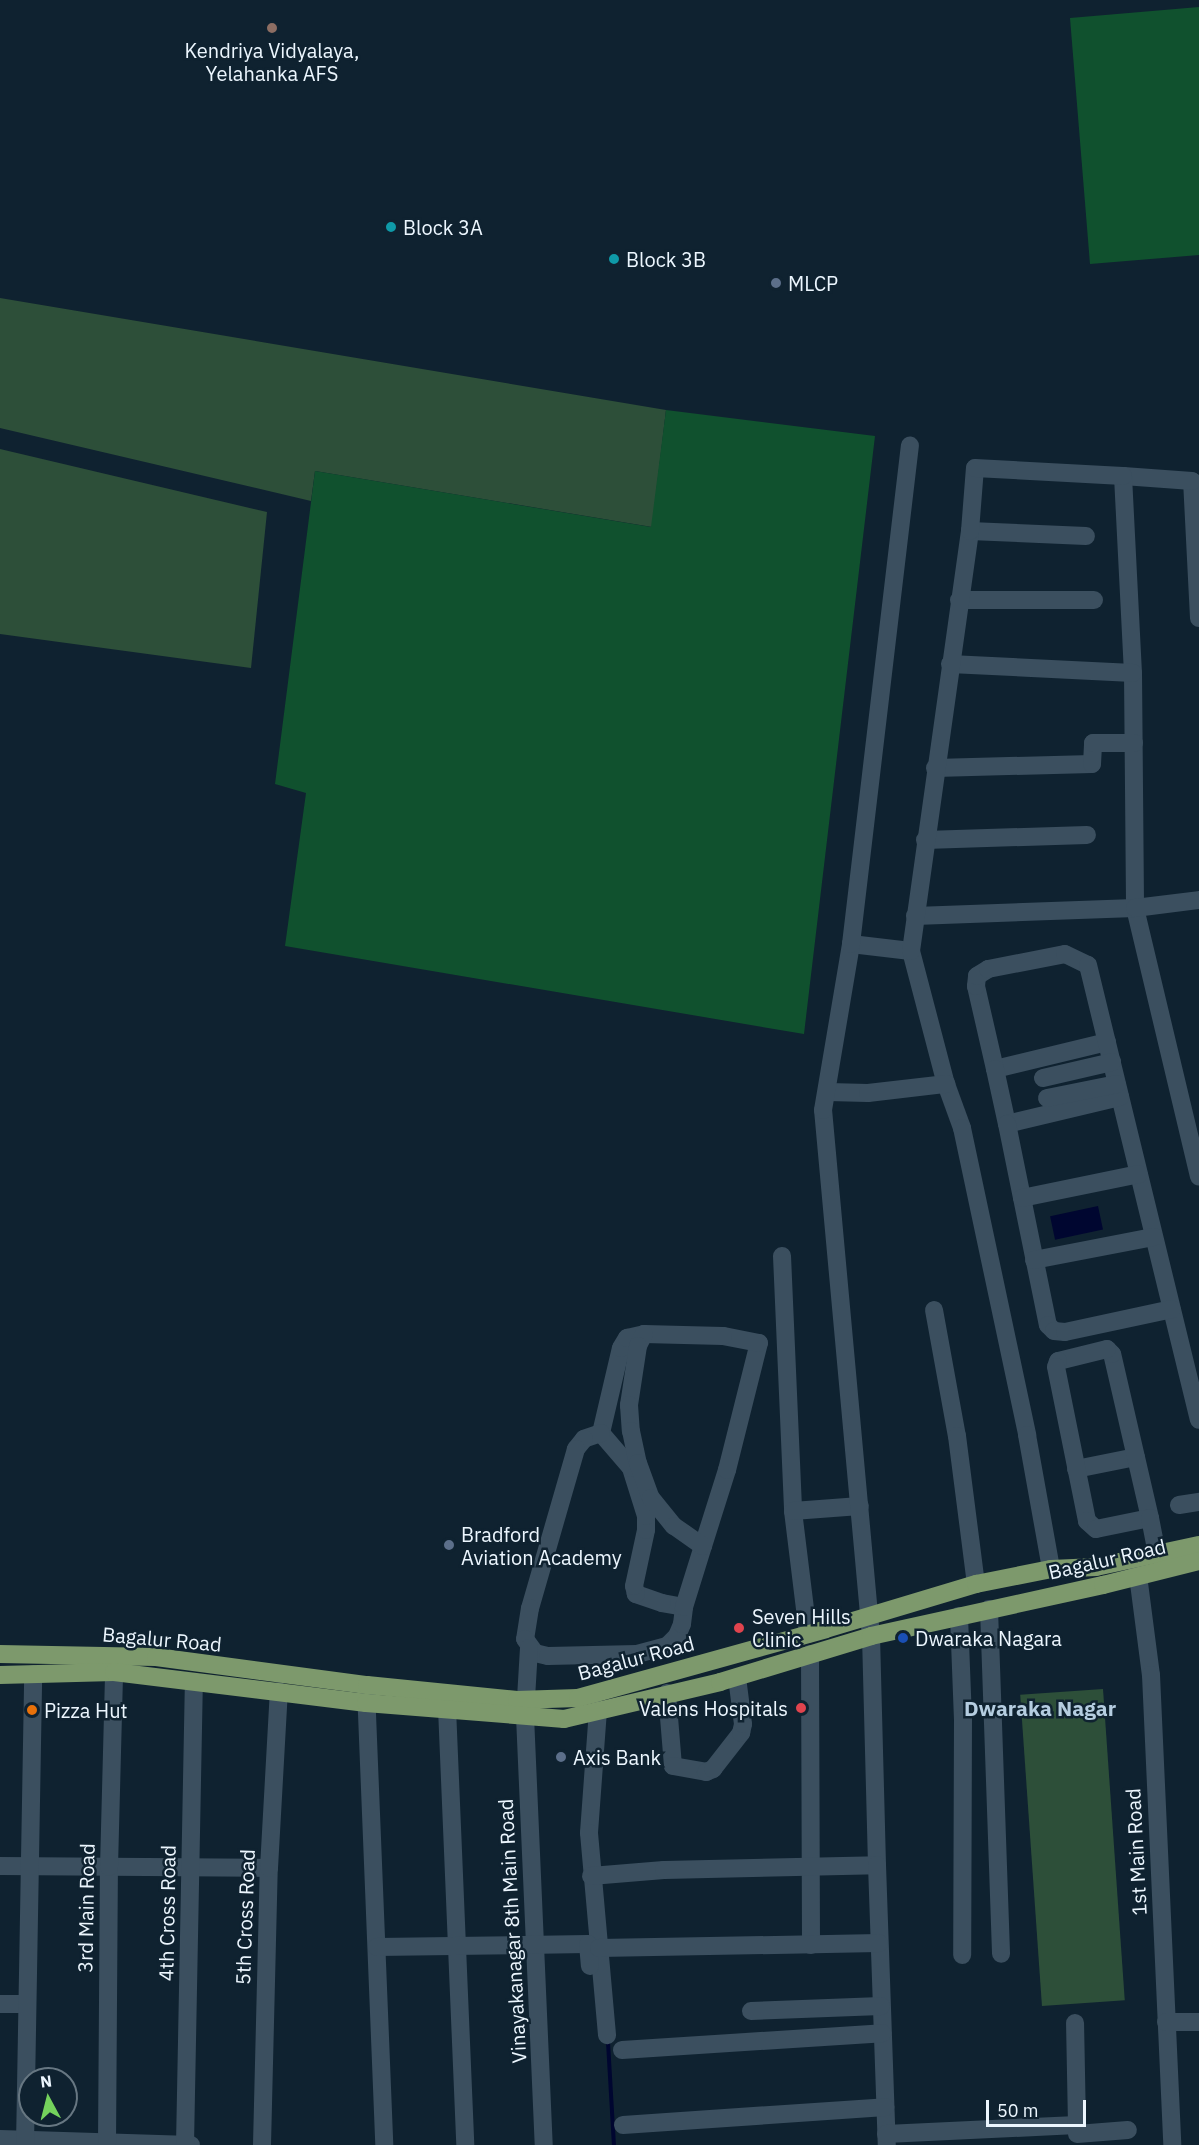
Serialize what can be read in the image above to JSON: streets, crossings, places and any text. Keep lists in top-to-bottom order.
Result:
{
  "streets": {
    "main road": ["Bagalur Road"],
    "street": [
      "1st Main Road",
      "3rd Main Road",
      "4th Cross Road",
      "5th Cross Road",
      "Vinayakanagar 8th Main Road"
    ]
  },
  "crossings": [
    ["Bagalur Road", "1st Main Road"],
    ["Bagalur Road", "3rd Main Road"],
    ["Bagalur Road", "4th Cross Road"],
    ["Bagalur Road", "5th Cross Road"],
    ["Bagalur Road", "Vinayakanagar 8th Main Road"]
  ],
  "districts": ["Dwaraka Nagar"],
  "places": [
    "Kendriya Vidyalaya, Yelahanka AFS",
    "Block 3A",
    "Block 3B",
    "MLCP",
    "Bradford Aviation Academy",
    "Seven Hills Clinic",
    "Dwaraka Nagara",
    "Valens Hospitals",
    "Pizza Hut",
    "Axis Bank"
  ],
  "scale_bar": "50 m",
  "north": "top"
}
